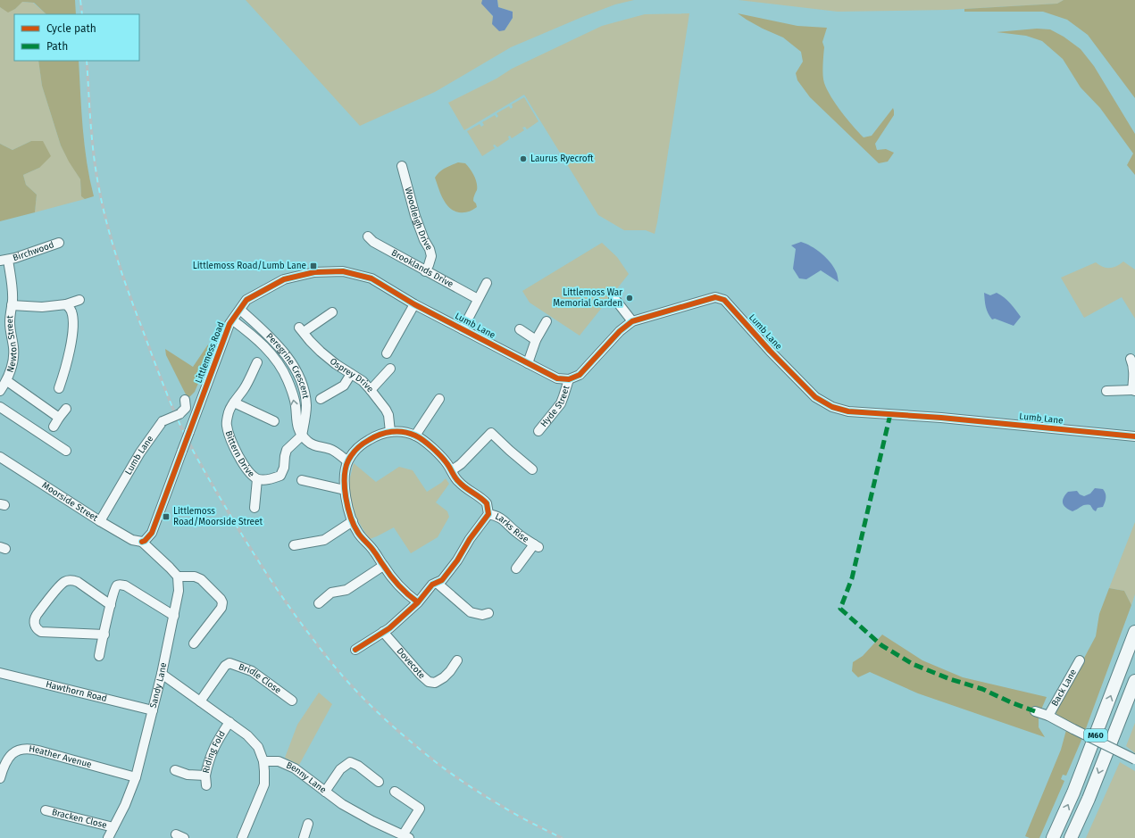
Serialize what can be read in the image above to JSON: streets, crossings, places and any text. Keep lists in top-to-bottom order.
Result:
{
  "streets": {
    "highway": ["M60"],
    "street": [
      "Woodleigh Drive",
      "Birchwood",
      "Brooklands Drive",
      "Lumb Lane",
      "Newton Street",
      "Littlemoss Road",
      "Peregrine Crescent",
      "Osprey Drive",
      "Hyde Street",
      "Bittern Drive",
      "Moorside Street",
      "Larks Rise",
      "Dovecote",
      "Bridle Close",
      "Sandy Lane",
      "Back Lane",
      "Hawthorn Road",
      "Riding Fold",
      "Heather Avenue",
      "Benny Lane",
      "Bracken Close"
    ]
  },
  "crossings": [
    ["Woodleigh Drive", "Brooklands Drive"],
    ["Birchwood", "Newton Street"],
    ["Lumb Lane", "Littlemoss Road"],
    ["Lumb Lane", "Hyde Street"],
    ["Lumb Lane", "Moorside Street"],
    ["Littlemoss Road", "Peregrine Crescent"],
    ["Littlemoss Road", "Moorside Street"],
    ["Peregrine Crescent", "Bittern Drive"],
    ["Sandy Lane", "Hawthorn Road"],
    ["Sandy Lane", "Heather Avenue"],
    ["Sandy Lane", "Bracken Close"]
  ],
  "places": {
    "other": ["Laurus Ryecroft", "Littlemoss War Memorial Garden"],
    "transit": ["Littlemoss Road/Lumb Lane", "Littlemoss Road/Moorside Street"]
  },
  "legend": ["Cycle path", "Path"]
}
